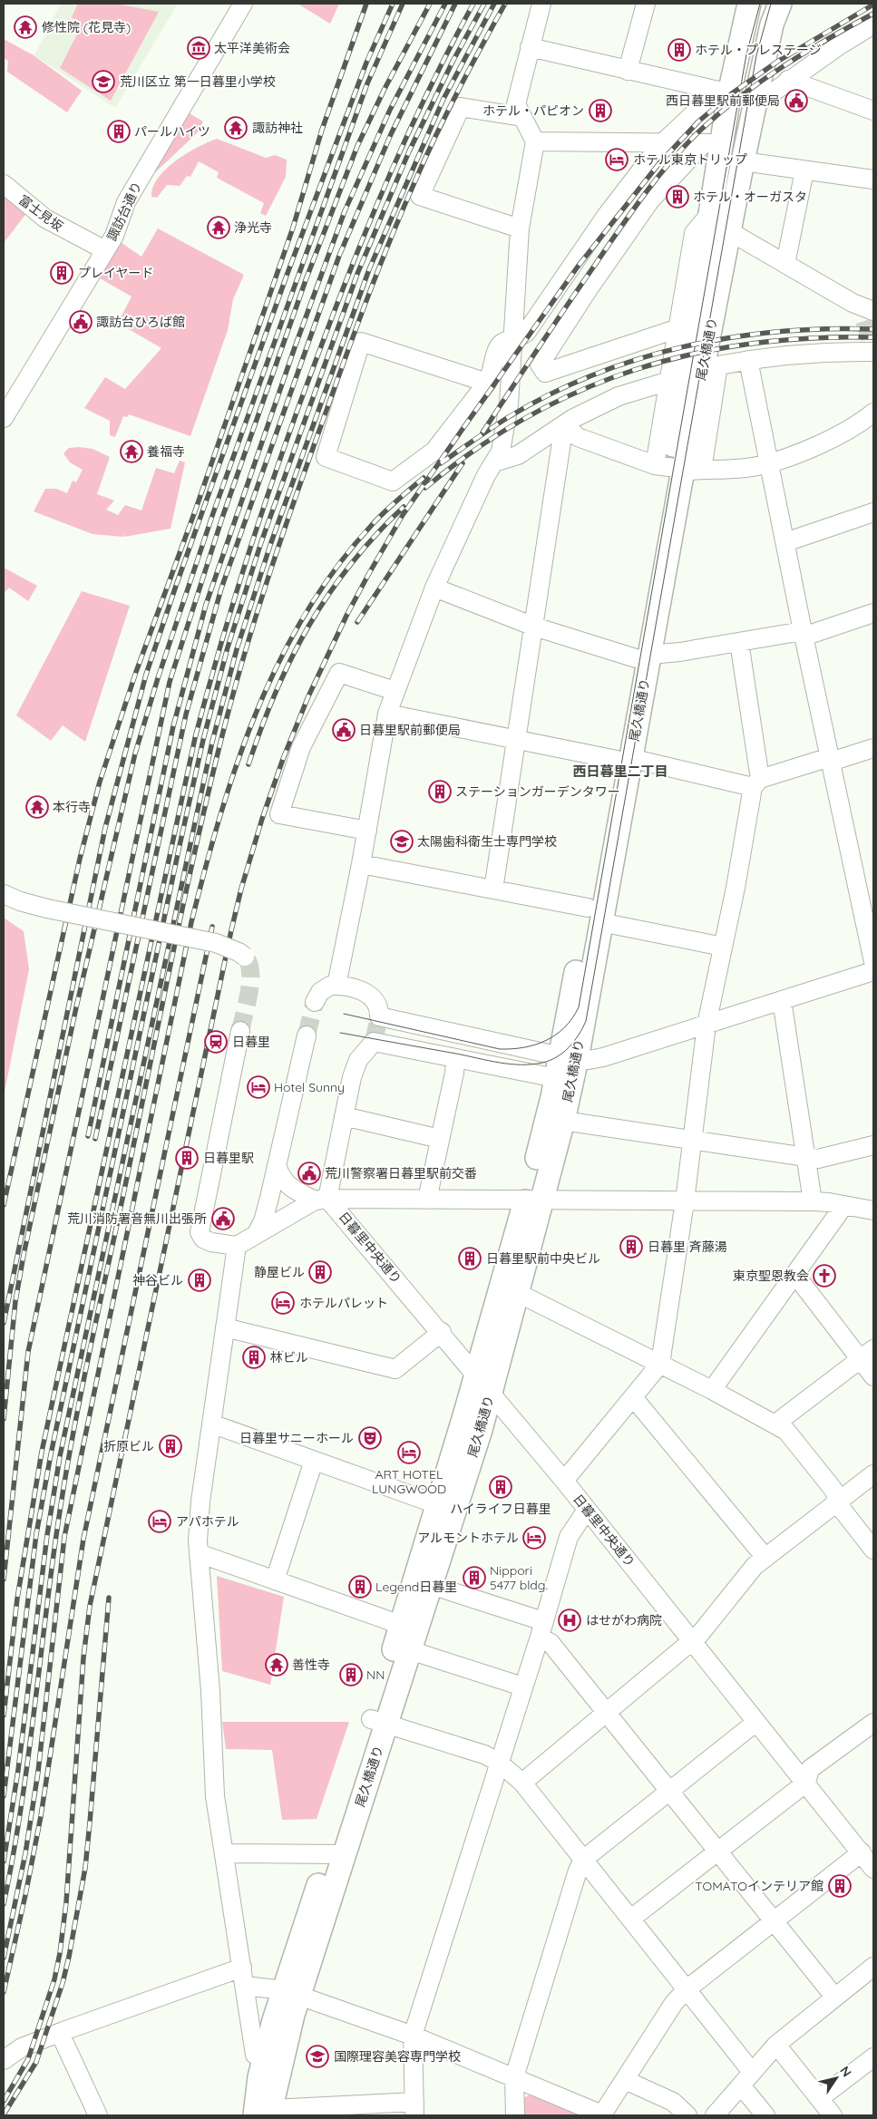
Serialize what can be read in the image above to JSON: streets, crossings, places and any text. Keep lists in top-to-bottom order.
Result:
{
  "streets": {
    "main road": ["尾久橋通り"],
    "street": ["諏訪台通り", "富士見坂", "日暮里中央通り"]
  },
  "crossings": [
    ["諏訪台通り", "富士見坂"],
    ["尾久橋通り", "日暮里中央通り"]
  ],
  "districts": ["西日暮里二丁目"],
  "places": {
    "temple": [
      "修性院 (花見寺)",
      "諏訪神社",
      "浄光寺",
      "養福寺",
      "本行寺",
      "善性寺"
    ],
    "museum": ["太平洋美術会"],
    "building": [
      "ホテル・プレステージ",
      "ホテル・パピオン",
      "パールハイツ",
      "ホテル・オーガスタ",
      "プレイヤード",
      "ステーションガーデンタワー",
      "日暮里駅",
      "日暮里 斉藤湯",
      "日暮里駅前中央ビル",
      "静屋ビル",
      "神谷ビル",
      "林ビル",
      "折原ビル",
      "ハイライフ日暮里",
      "Nippori 5477 bldg.",
      "Legend日暮里",
      "NN",
      "TOMATOインテリア館"
    ],
    "school or university": ["荒川区立 第一日暮里小学校", "太陽歯科衛生士専門学校", "国際理容美容専門学校"],
    "public building": [
      "西日暮里駅前郵便局",
      "諏訪台ひろば館",
      "日暮里駅前郵便局",
      "荒川警察署日暮里駅前交番",
      "荒川消防署音無川出張所"
    ],
    "hotel": [
      "ホテル東京トリップ",
      "Hotel Sunny",
      "ホテルパレット",
      "ART HOTEL LUNGWOOD",
      "アパホテル",
      "アルモントホテル"
    ],
    "station": ["日暮里"],
    "church": ["東京聖恩教会"],
    "theatre": ["日暮里サニーホール"],
    "hospital": ["はせがわ病院"]
  },
  "north": "top right"
}
